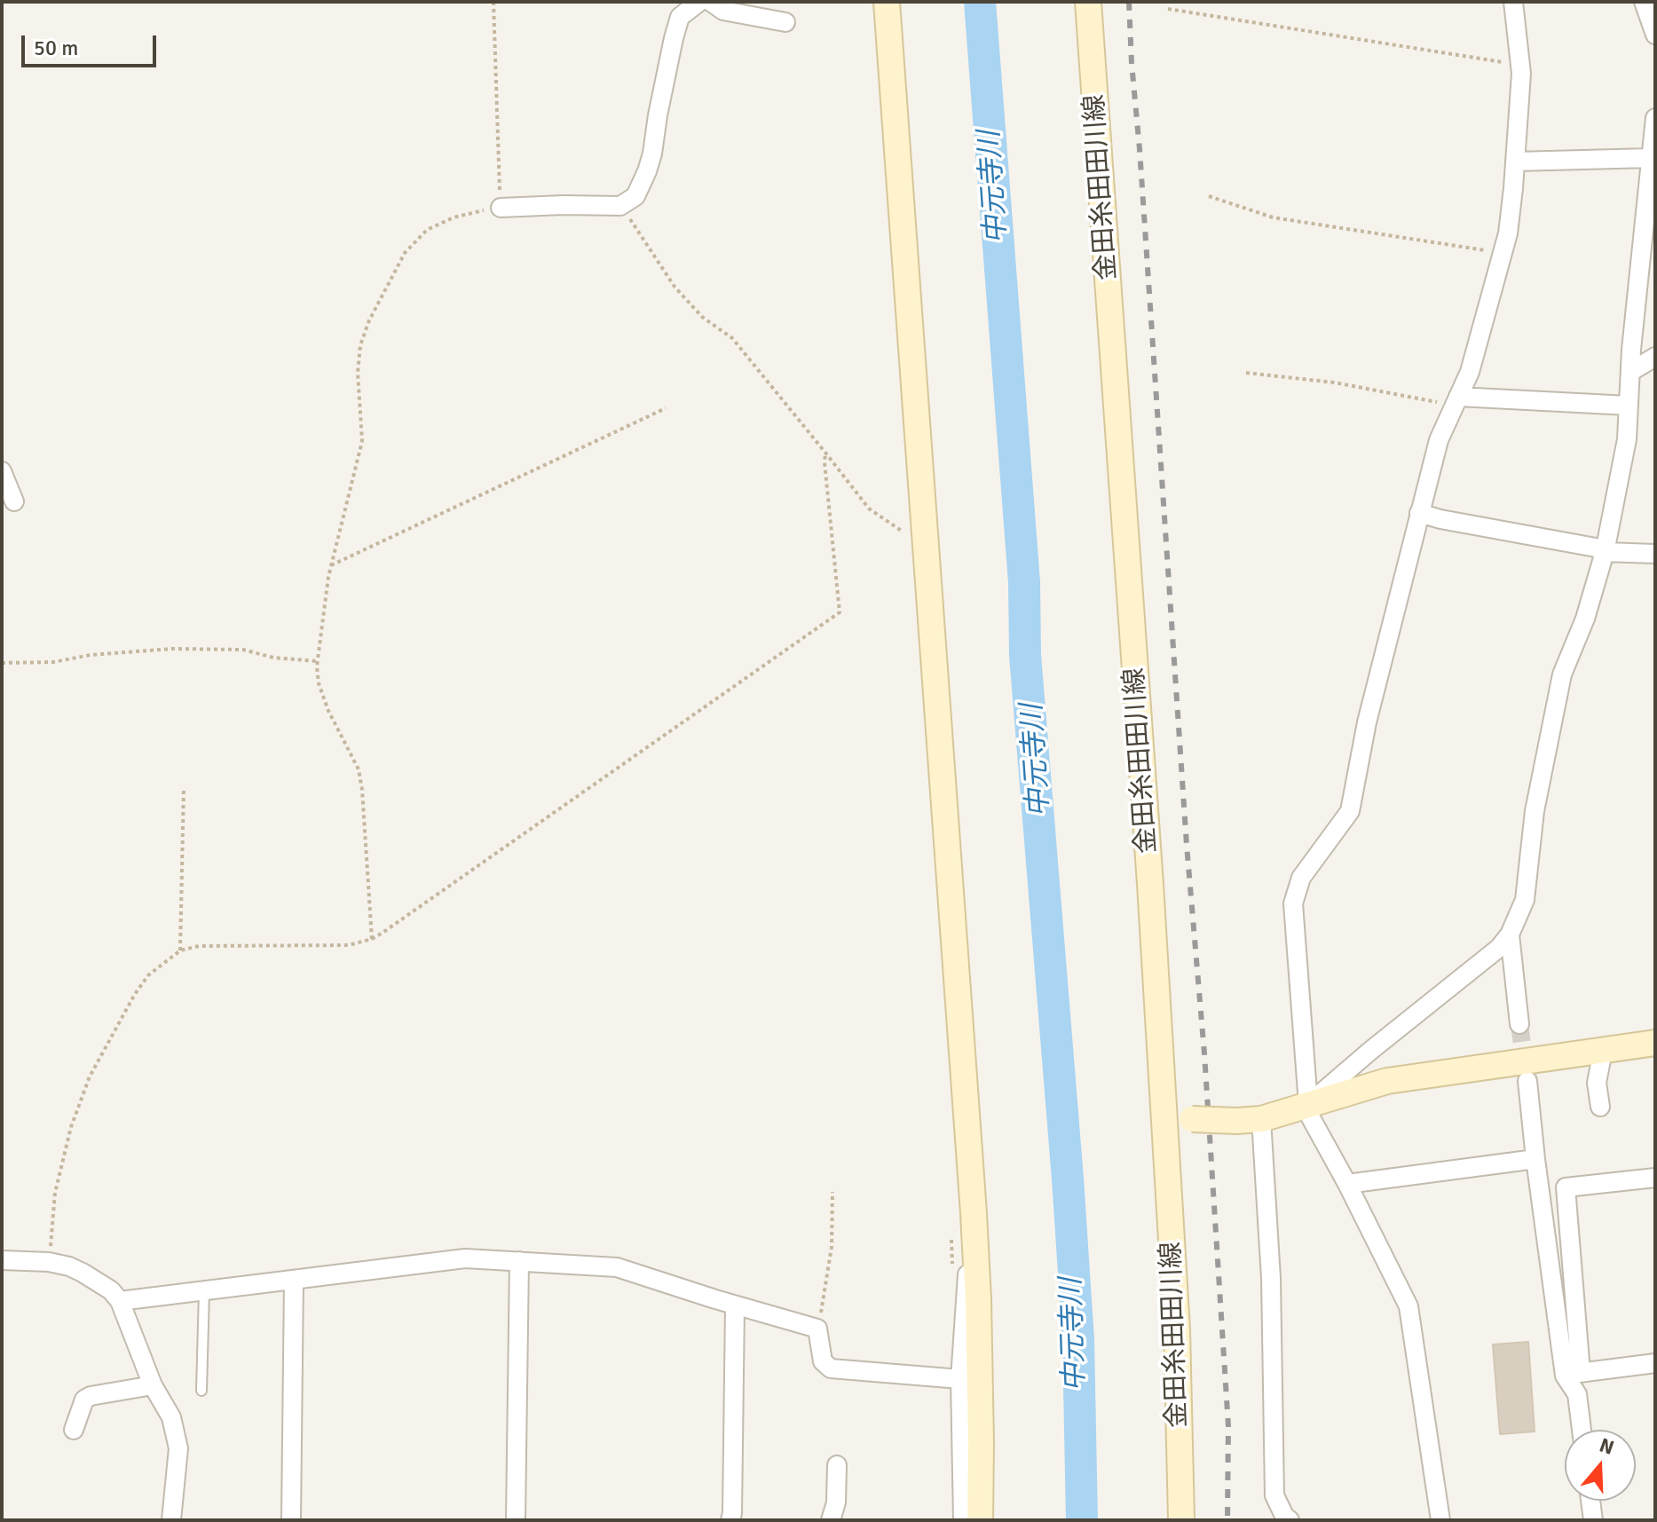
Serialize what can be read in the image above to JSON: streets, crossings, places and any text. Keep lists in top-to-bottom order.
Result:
{
  "streets": {
    "street": ["金田糸田田川線"]
  },
  "water": ["中元寺川"],
  "scale_bar": "50 m",
  "north": "top"
}
